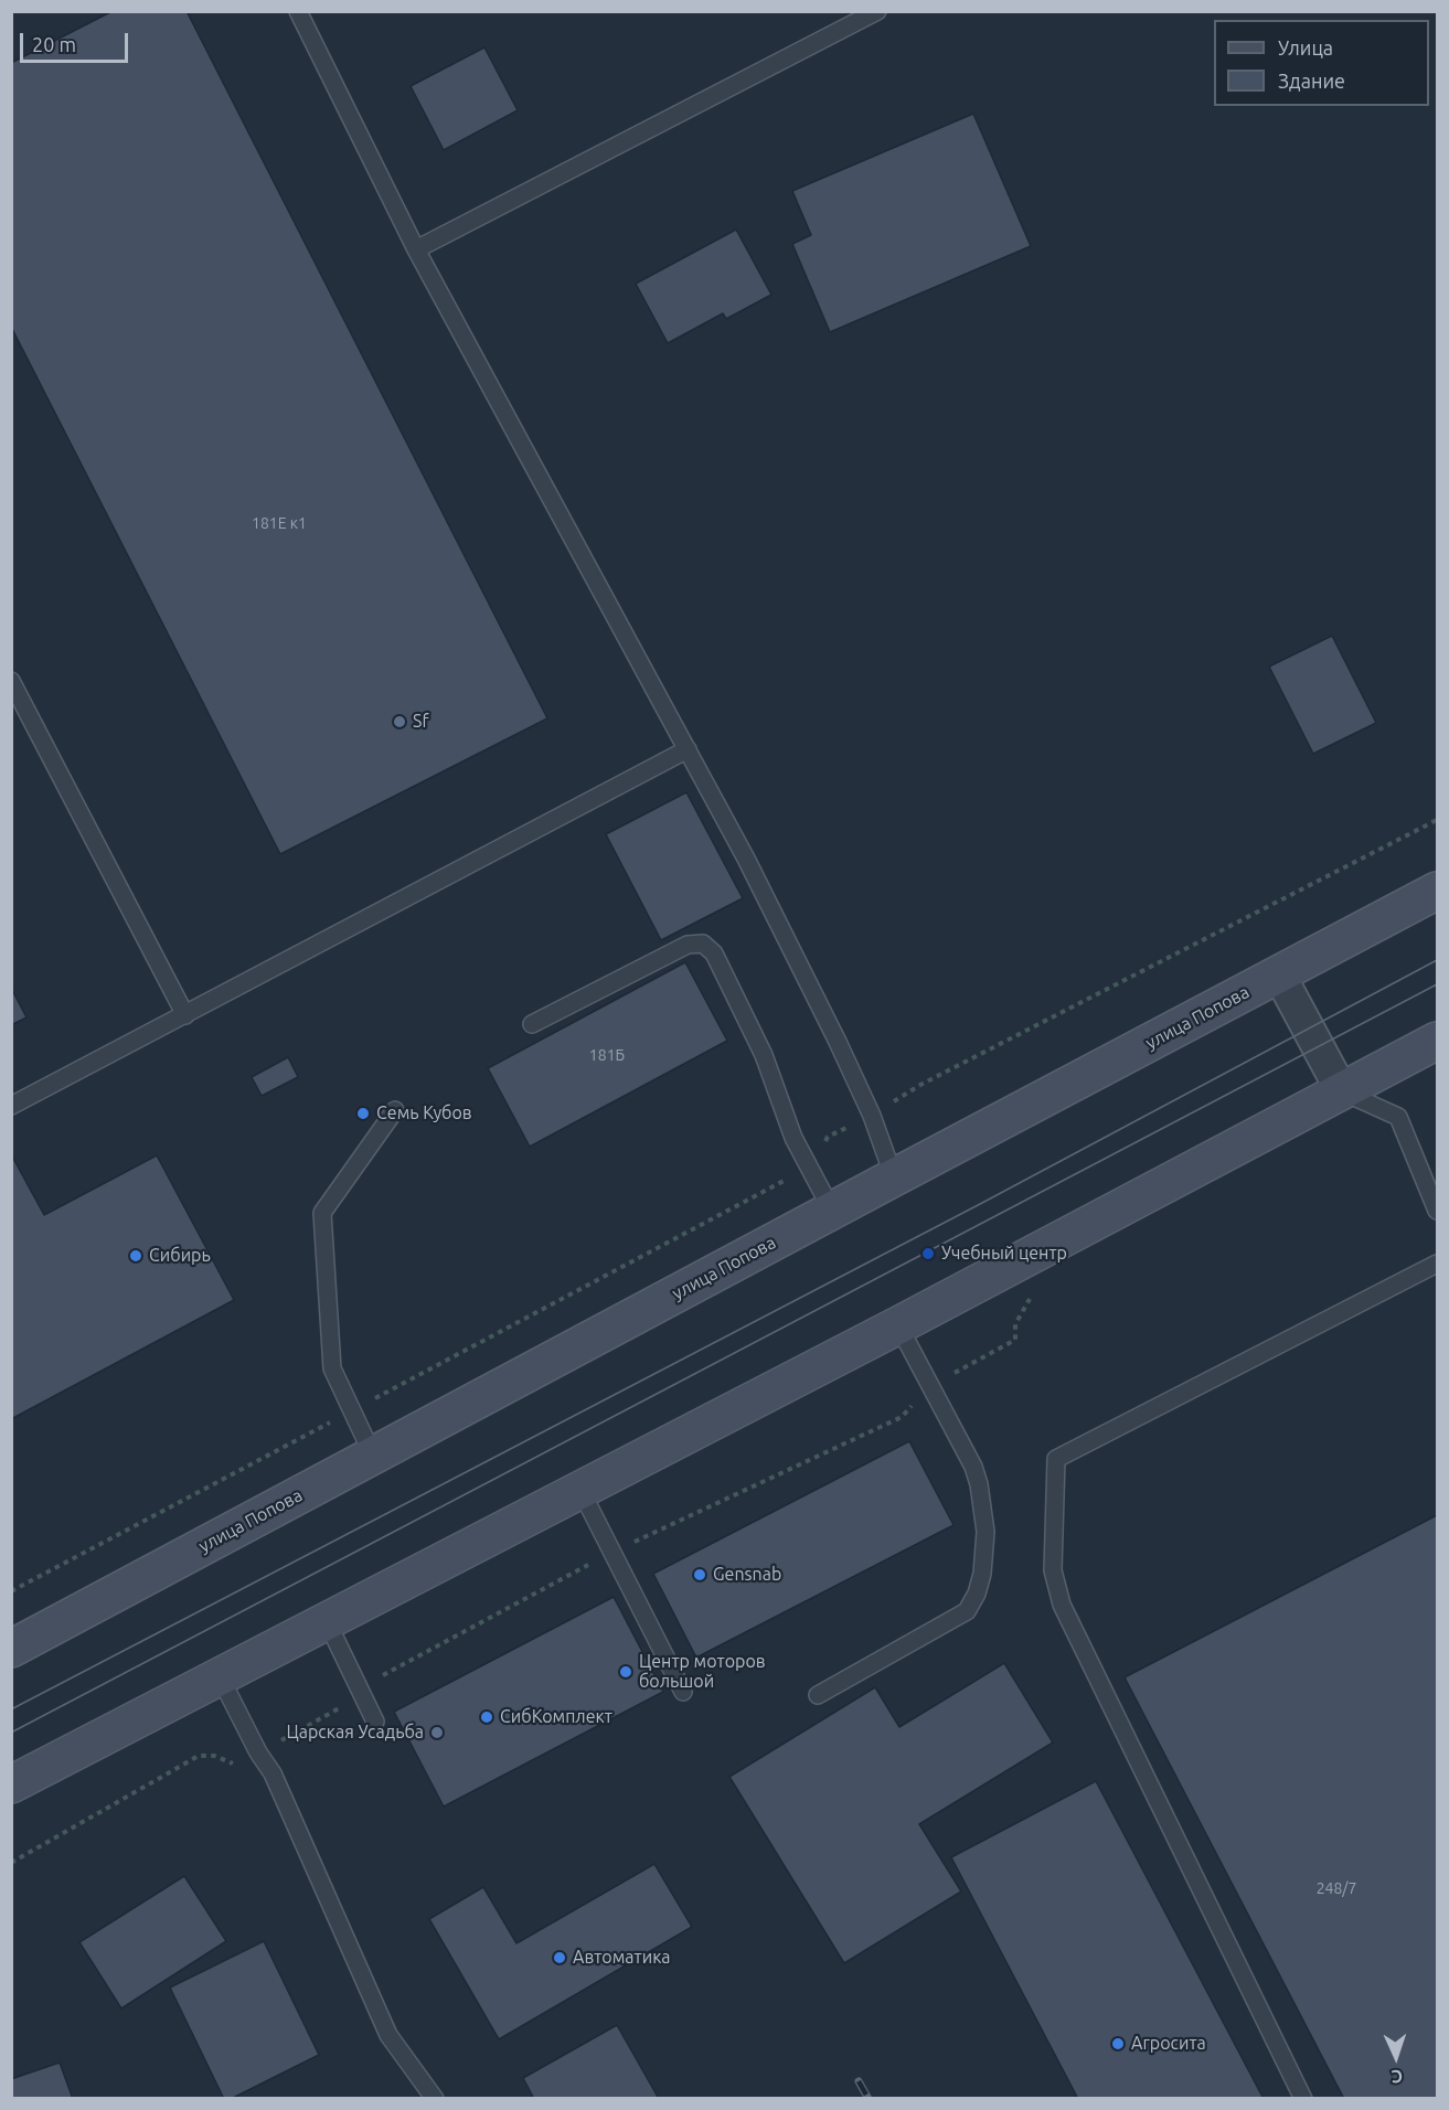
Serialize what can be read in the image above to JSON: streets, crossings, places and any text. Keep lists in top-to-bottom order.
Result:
{
  "streets": {
    "main road": ["улица Попова"]
  },
  "places": [
    "Sf",
    "Семь Кубов",
    "Учебный центр",
    "Сибирь",
    "Gensnab",
    "Центр моторов большой",
    "СибКомплект",
    "Царская Усадьба",
    "Автоматика",
    "Агросита"
  ],
  "house_numbers": ["181Е к1", "181Б", "248/7"],
  "legend": ["Улица", "Здание"],
  "scale_bar": "20 m",
  "north": "bottom"
}
